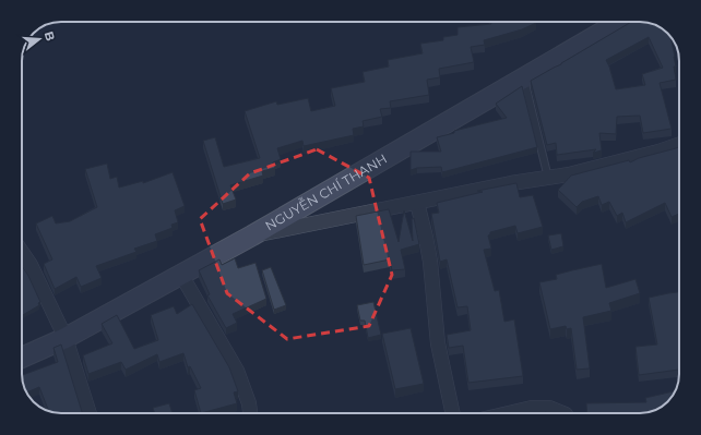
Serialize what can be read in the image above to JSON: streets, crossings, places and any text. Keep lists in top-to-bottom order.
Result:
{
  "streets": {
    "main road": ["NGUYỄN CHÍ THANH"]
  },
  "north": "right"
}
